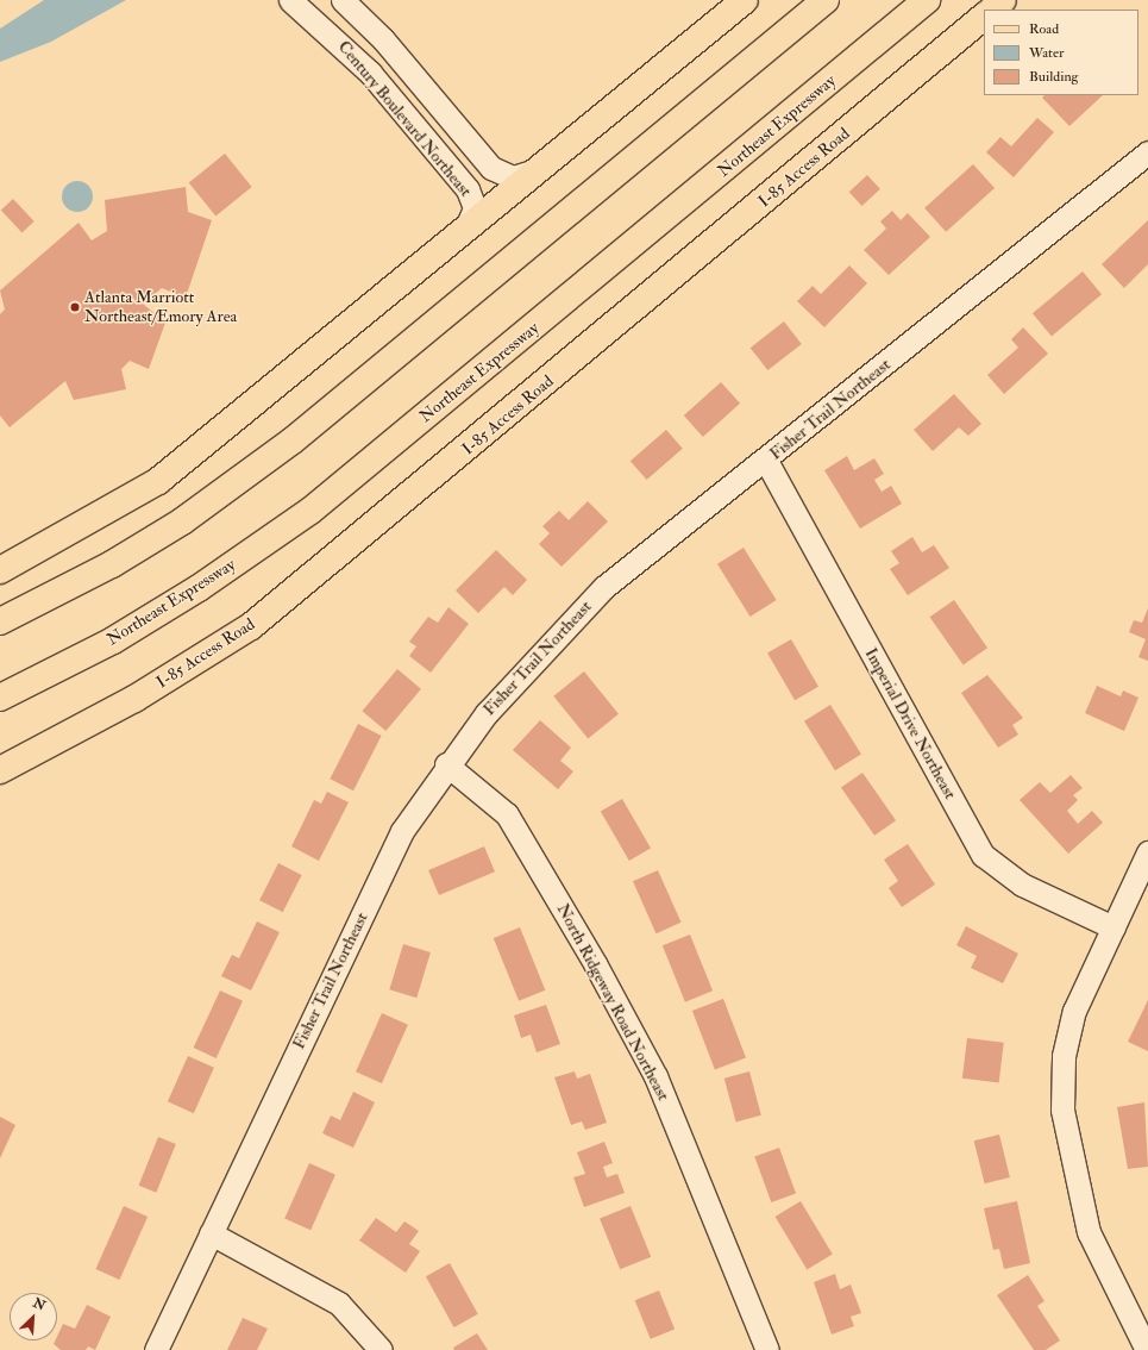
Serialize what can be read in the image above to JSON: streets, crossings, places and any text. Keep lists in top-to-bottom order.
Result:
{
  "streets": {
    "main road": ["Northeast Expressway", "I-85 Access Road"],
    "street": [
      "Century Boulevard Northeast",
      "Fisher Trail Northeast",
      "Imperial Drive Northeast",
      "North Ridgeway Road Northeast"
    ]
  },
  "crossings": [
    ["Fisher Trail Northeast", "Imperial Drive Northeast"],
    ["Fisher Trail Northeast", "North Ridgeway Road Northeast"]
  ],
  "places": ["Atlanta Marriott Northeast/Emory Area"],
  "legend": ["Road", "Water", "Building"],
  "north": "top right"
}
